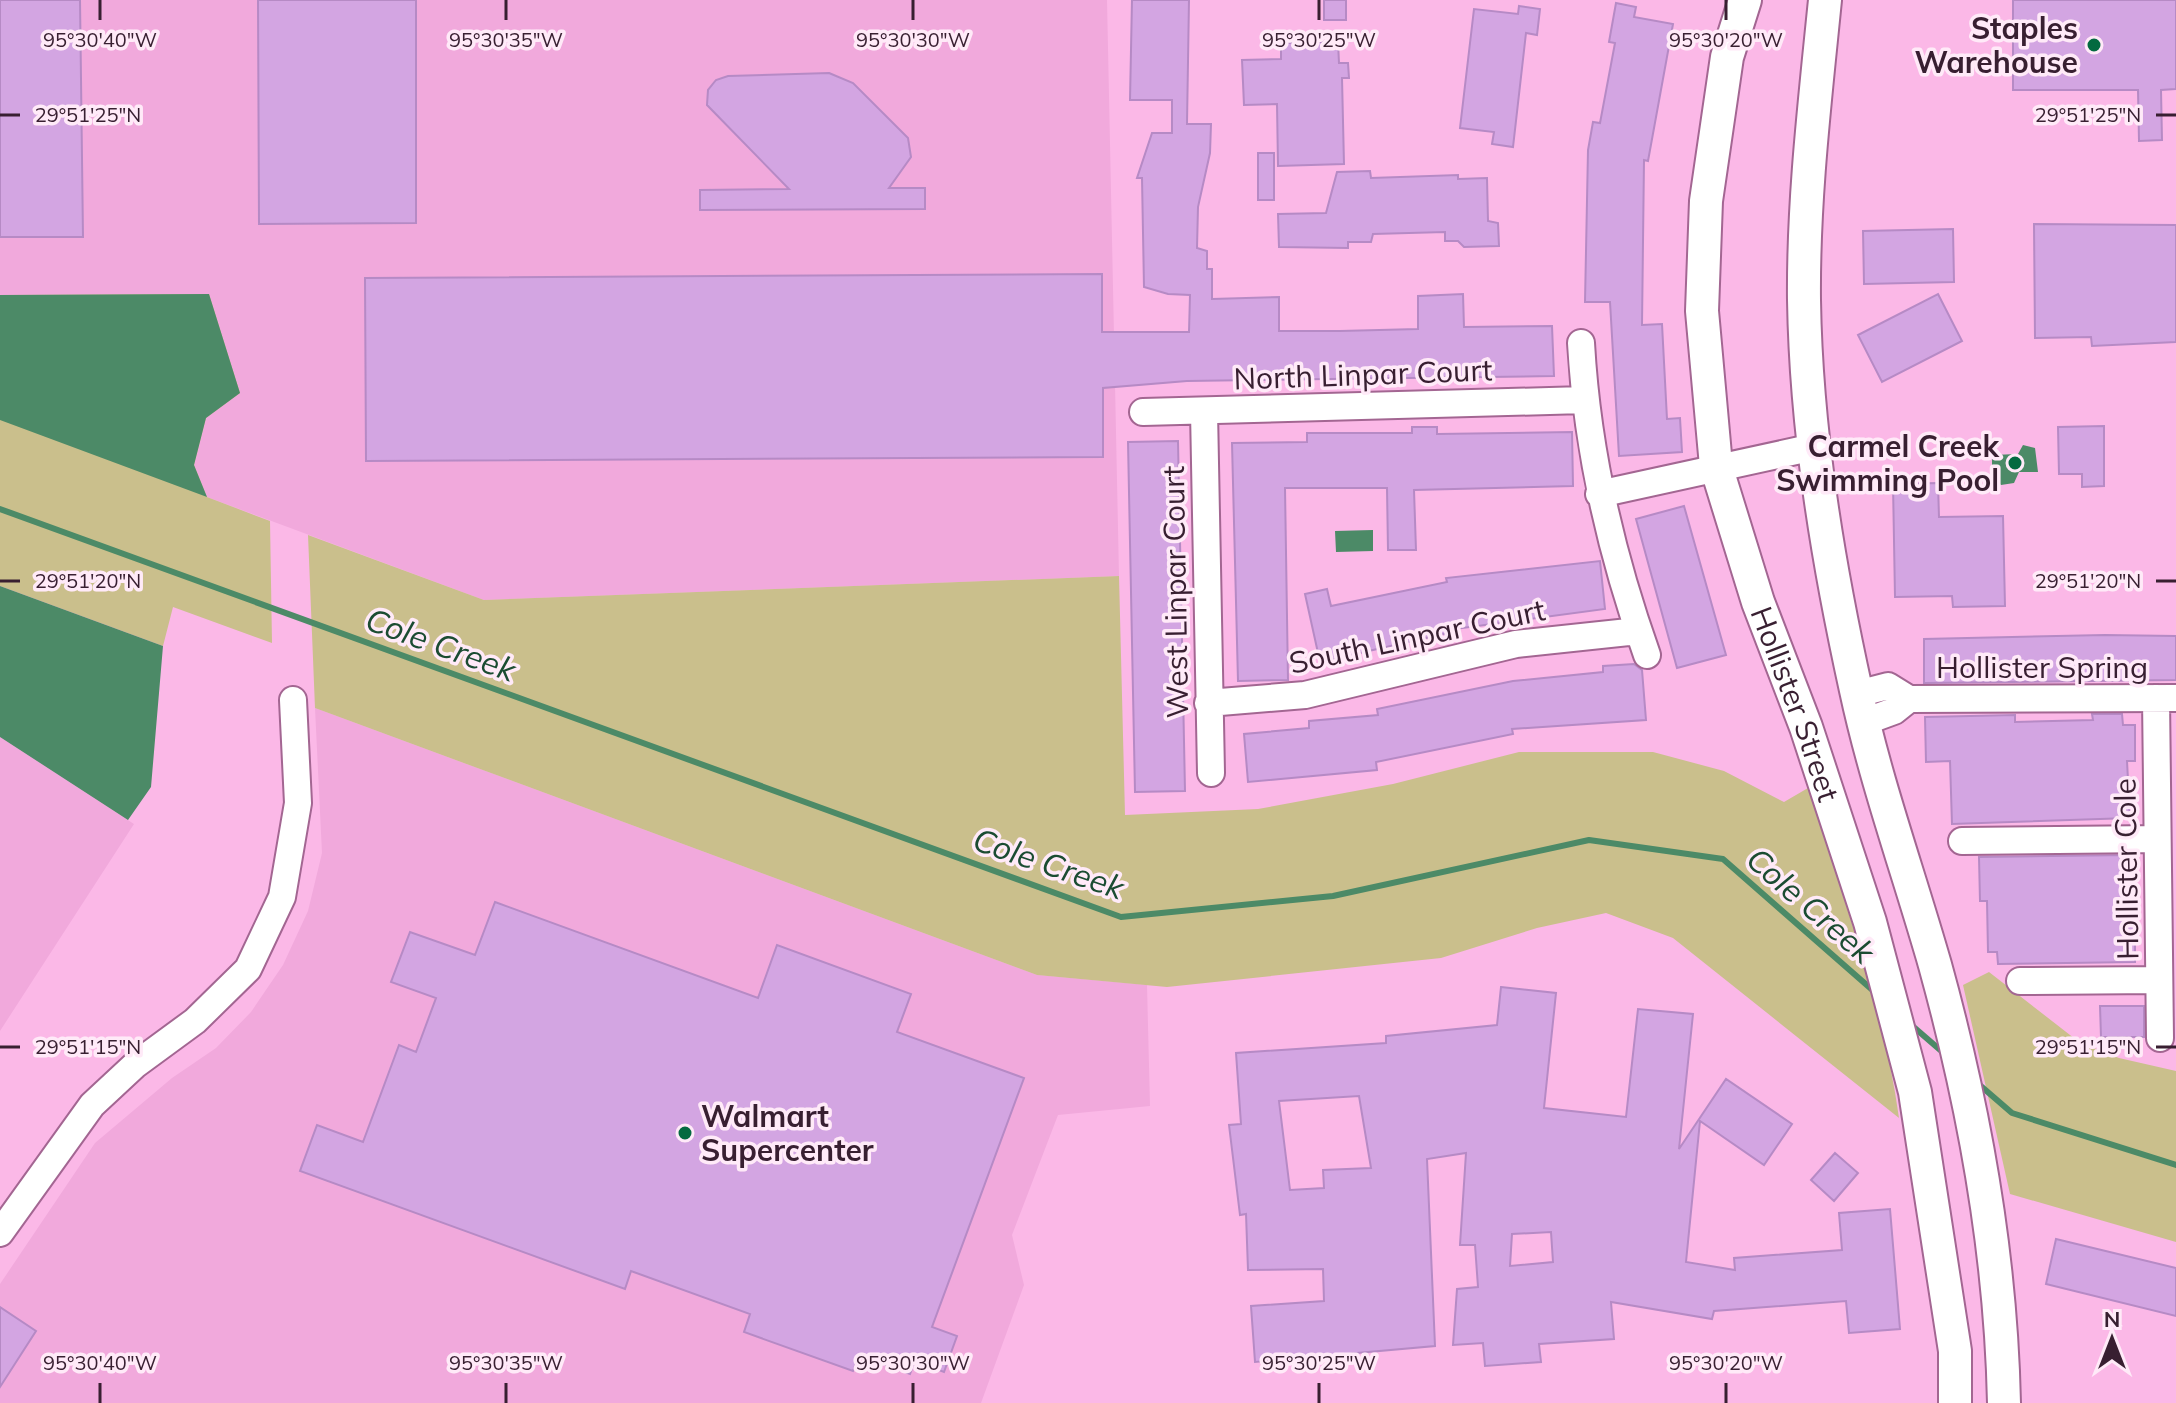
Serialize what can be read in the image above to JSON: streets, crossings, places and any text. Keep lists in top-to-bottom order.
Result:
{
  "streets": {
    "main road": ["Hollister Street"],
    "street": [
      "North Linpar Court",
      "West Linpar Court",
      "South Linpar Court",
      "Hollister Spring",
      "Hollister Cole"
    ]
  },
  "crossings": [
    ["North Linpar Court", "West Linpar Court"],
    ["West Linpar Court", "South Linpar Court"],
    ["Hollister Spring", "Hollister Street"],
    ["Hollister Spring", "Hollister Cole"]
  ],
  "water": ["Cole Creek"],
  "places": ["Staples Warehouse", "Carmel Creek Swimming Pool", "Walmart Supercenter"],
  "north": "top",
  "coordinates": [
    "95°30'40\"W",
    "95°30'35\"W",
    "95°30'30\"W",
    "95°30'25\"W",
    "95°30'20\"W",
    "29°51'25\"N",
    "29°51'20\"N",
    "29°51'15\"N"
  ]
}
